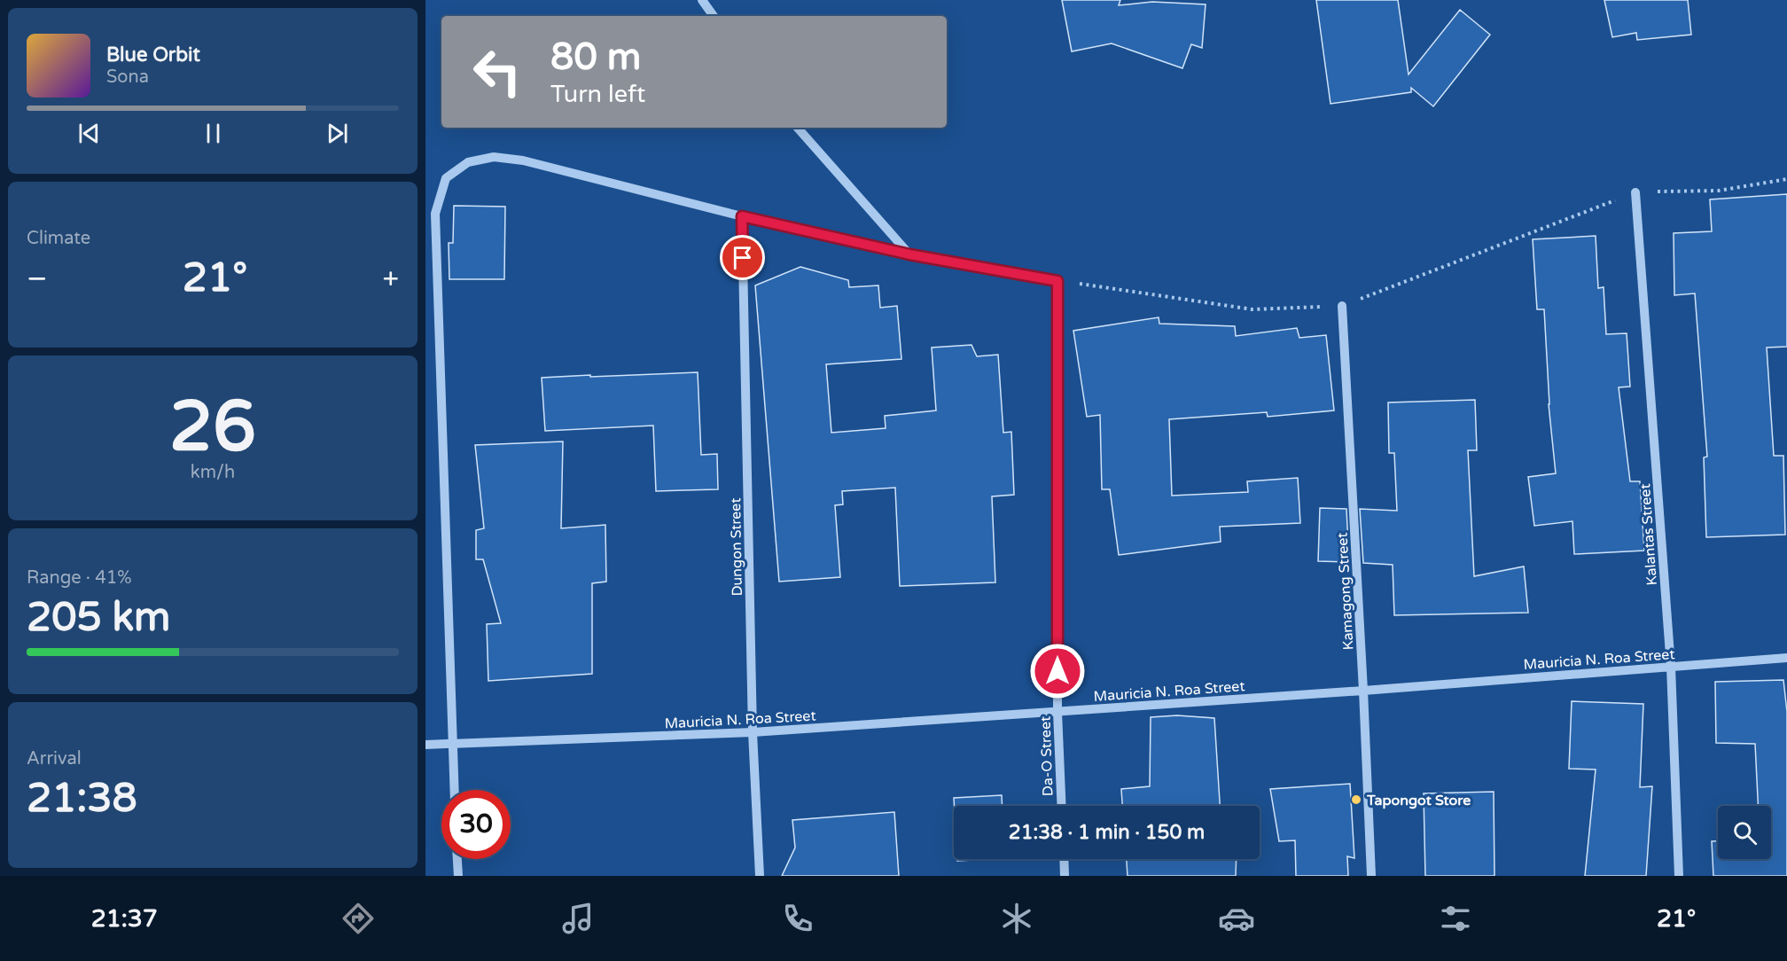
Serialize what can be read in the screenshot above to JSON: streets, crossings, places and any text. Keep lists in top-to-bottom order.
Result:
{
  "streets": {
    "street": [
      "Kalantas Street",
      "Dungon Street",
      "Kamagong Street",
      "Mauricia N. Roa Street",
      "Da-O Street"
    ]
  },
  "crossings": [
    ["Kalantas Street", "Mauricia N. Roa Street"],
    ["Dungon Street", "Mauricia N. Roa Street"],
    ["Kamagong Street", "Mauricia N. Roa Street"],
    ["Mauricia N. Roa Street", "Da-O Street"]
  ],
  "places": ["Tapongot Store"],
  "page": {
    "turn": ["80 m", "Turn left"],
    "song": ["Blue Orbit", "Sona"],
    "tile": [
      "Climate",
      ["26", "km/h"],
      ["Range · 41%", "205 km"],
      ["Arrival", "21:38"]
    ],
    "heat": ["−", "21°", "+"],
    "limit": "30",
    "trip": "21:38 · 1 min · 150 m",
    "tabs": ["21:37", "21°"]
  }
}
